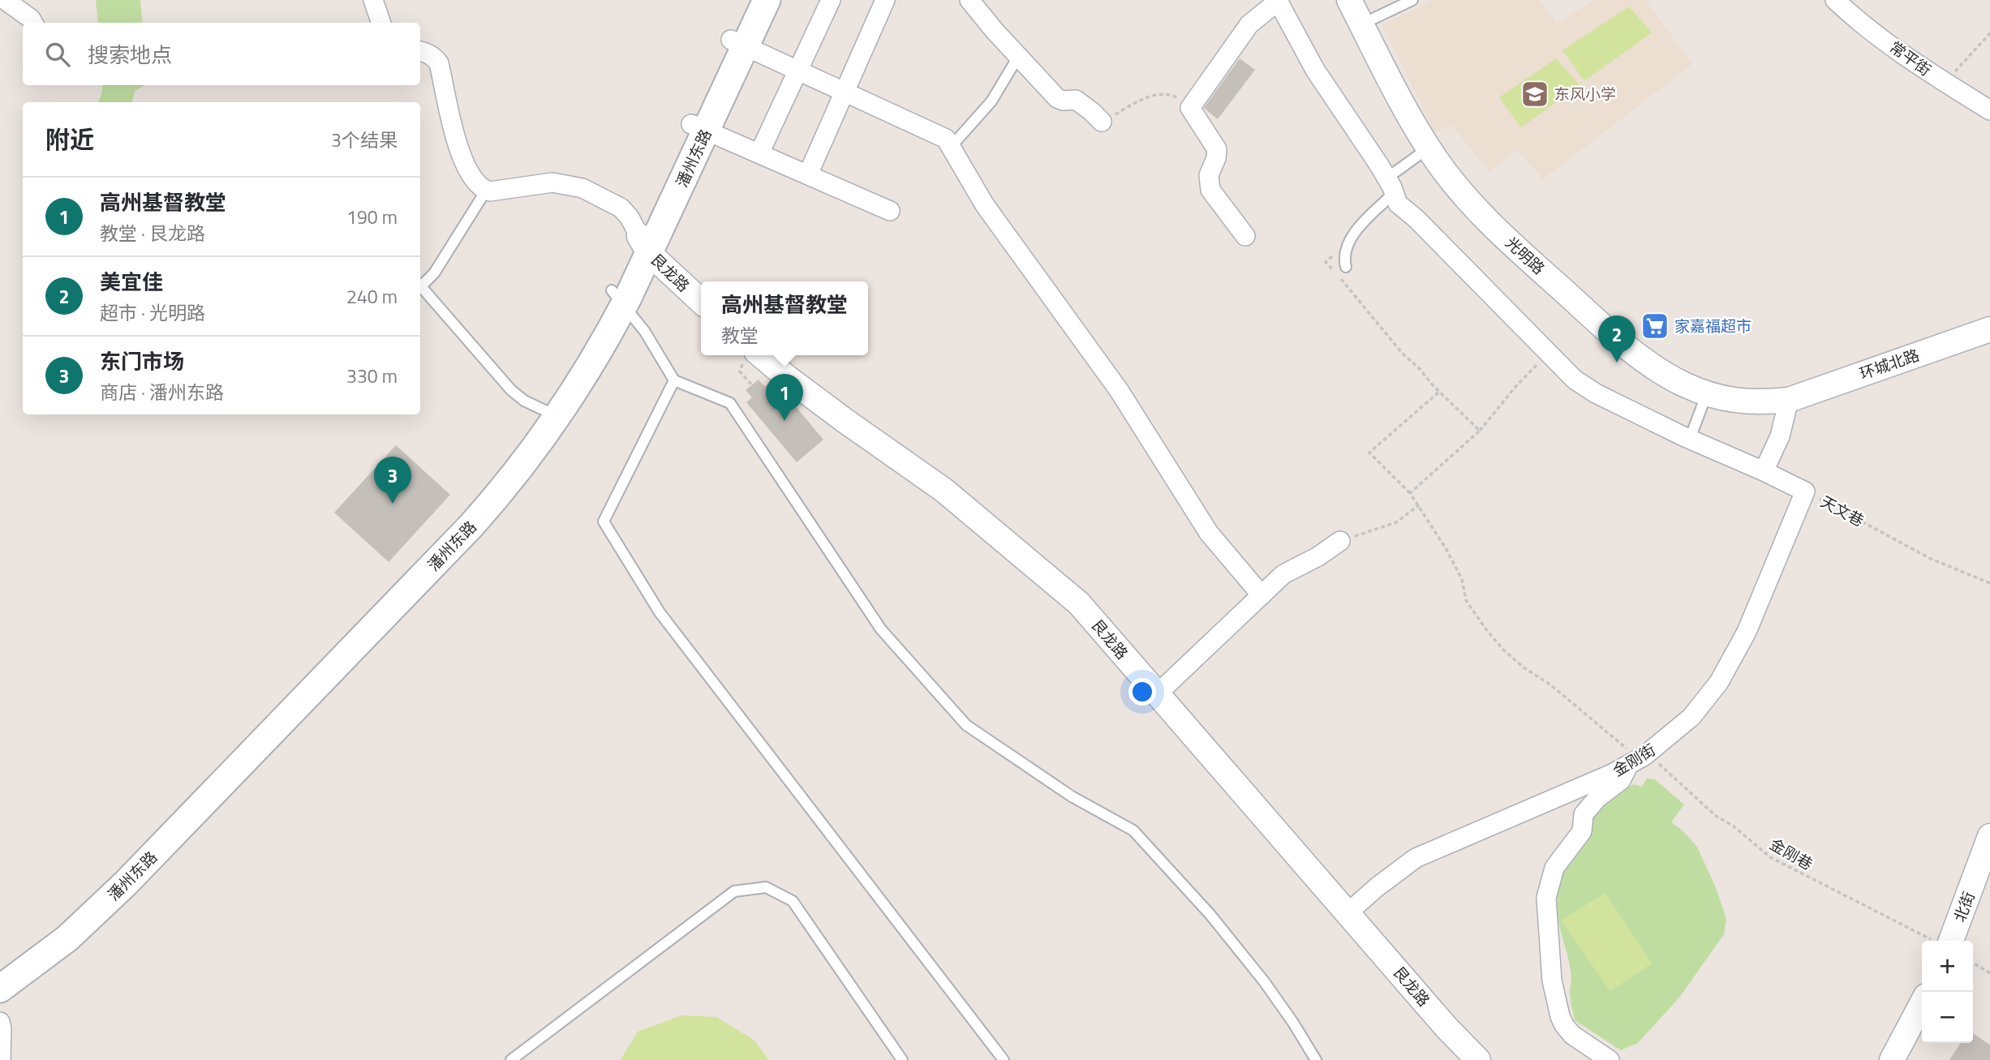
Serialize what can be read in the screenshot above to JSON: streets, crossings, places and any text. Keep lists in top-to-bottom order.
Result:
{
  "streets": {
    "main road": ["潘州东路"],
    "street": [
      "常平街",
      "光明路",
      "艮龙路",
      "环城北路",
      "天文巷",
      "金刚街",
      "北街"
    ],
    "path": ["金刚巷"]
  },
  "crossings": [
    ["潘州东路", "艮龙路"],
    ["光明路", "环城北路"],
    ["艮龙路", "金刚街"],
    ["天文巷", "金刚街"],
    ["金刚街", "金刚巷"]
  ],
  "places": {
    "school or university": ["东风小学"],
    "supermarket": ["家嘉福超市"]
  },
  "page": {
    "search": "搜索地点",
    "heading": ["附近", "3个结果"],
    "list": [
      {
        "mark": "1",
        "name": "高州基督教堂",
        "note": "教堂 · 艮龙路",
        "value": "190 m"
      },
      {
        "mark": "2",
        "name": "美宜佳",
        "note": "超市 · 光明路",
        "value": "240 m"
      },
      {
        "mark": "3",
        "name": "东门市场",
        "note": "商店 · 潘州东路",
        "value": "330 m"
      }
    ],
    "popup": ["高州基督教堂", "教堂"],
    "pins": ["2", "1", "3"],
    "map_buttons": ["+", "−"]
  }
}
